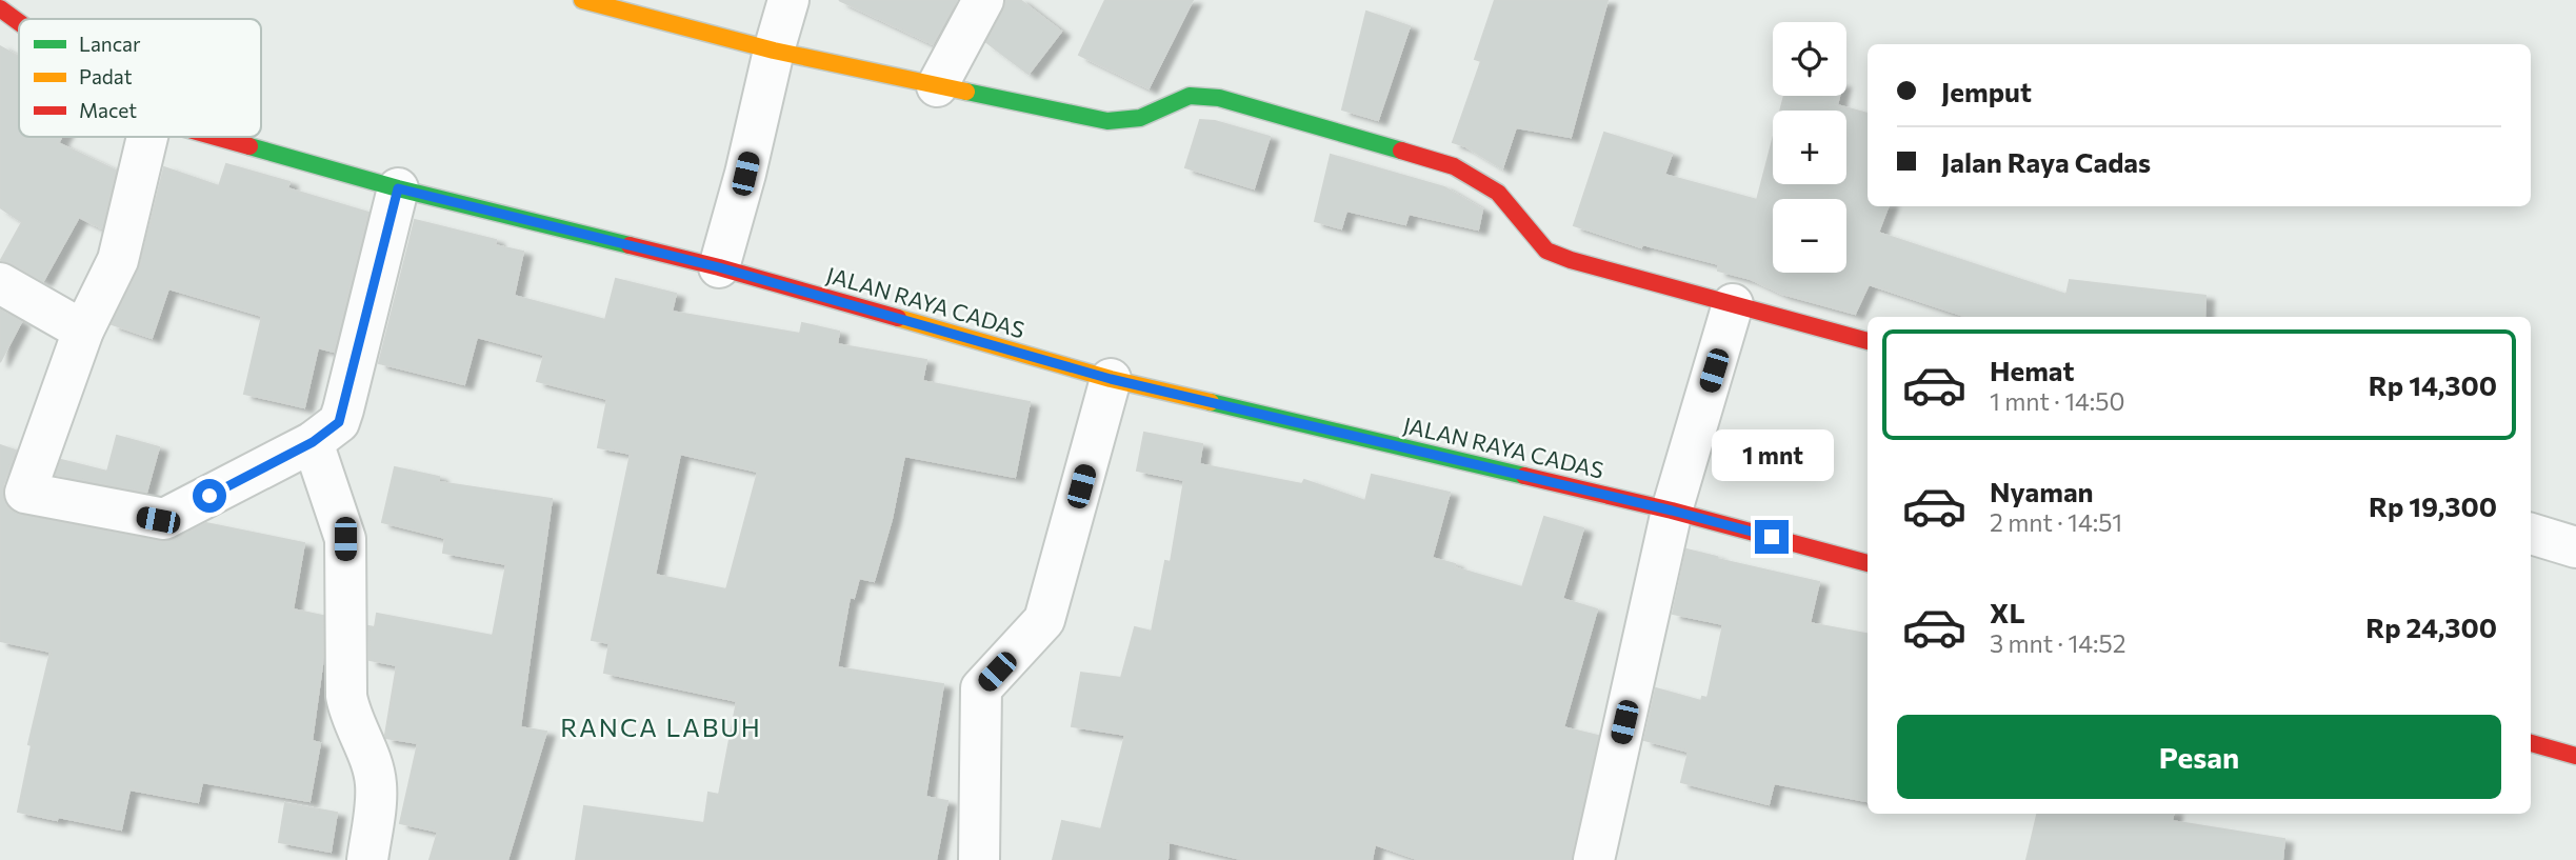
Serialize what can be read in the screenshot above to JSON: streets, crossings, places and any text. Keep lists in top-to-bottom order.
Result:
{
  "streets": {
    "street": ["JALAN RAYA CADAS"]
  },
  "districts": ["RANCA LABUH"],
  "legend": ["Lancar", "Padat", "Macet"],
  "page": {
    "map_buttons": ["+", "−"],
    "banner": ["Jemput", "Jalan Raya Cadas"],
    "list": [
      {
        "name": "Hemat",
        "note": "1 mnt · 14:50",
        "value": "Rp 14,300"
      },
      {
        "name": "Nyaman",
        "note": "2 mnt · 14:51",
        "value": "Rp 19,300"
      },
      {
        "name": "XL",
        "note": "3 mnt · 14:52",
        "value": "Rp 24,300"
      }
    ],
    "bubble": "1 mnt",
    "buttons": "Pesan"
  }
}
